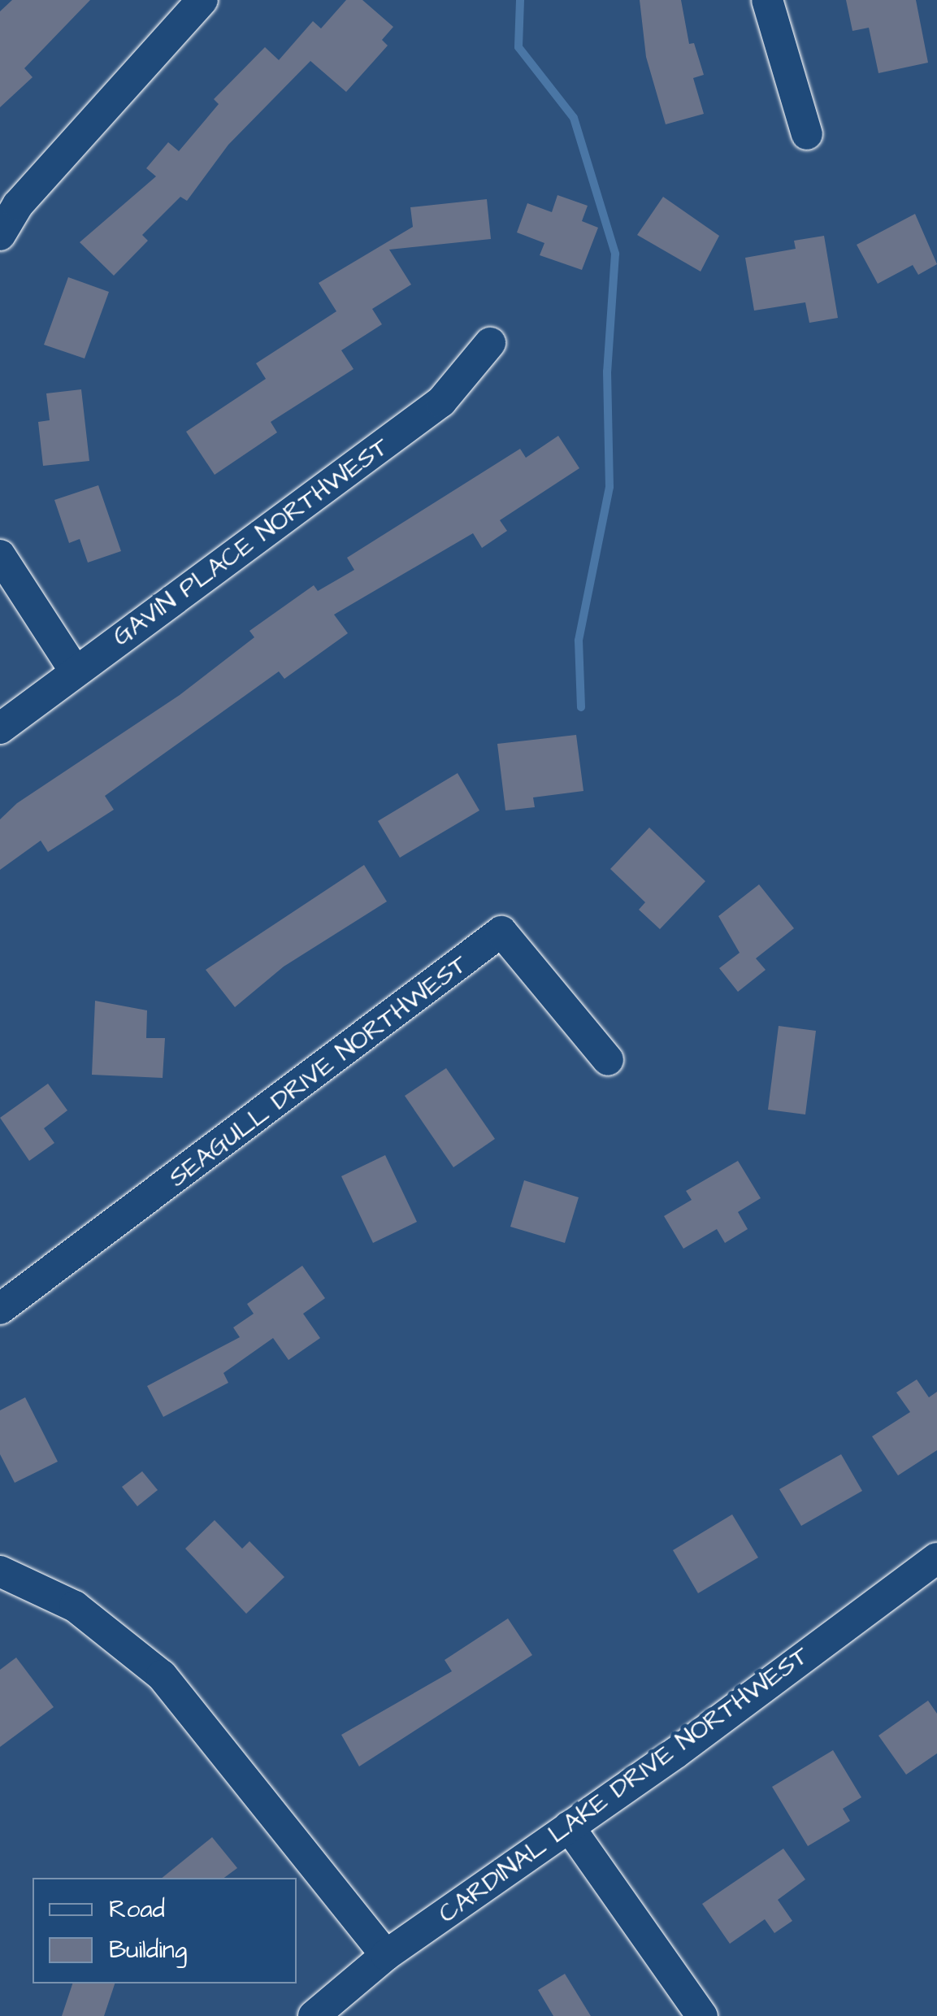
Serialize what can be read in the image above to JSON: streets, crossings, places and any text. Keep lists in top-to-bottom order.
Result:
{
  "streets": {
    "street": ["GAVIN PLACE NORTHWEST", "SEAGULL DRIVE NORTHWEST", "CARDINAL LAKE DRIVE NORTHWEST"]
  },
  "legend": ["Road", "Building"]
}
